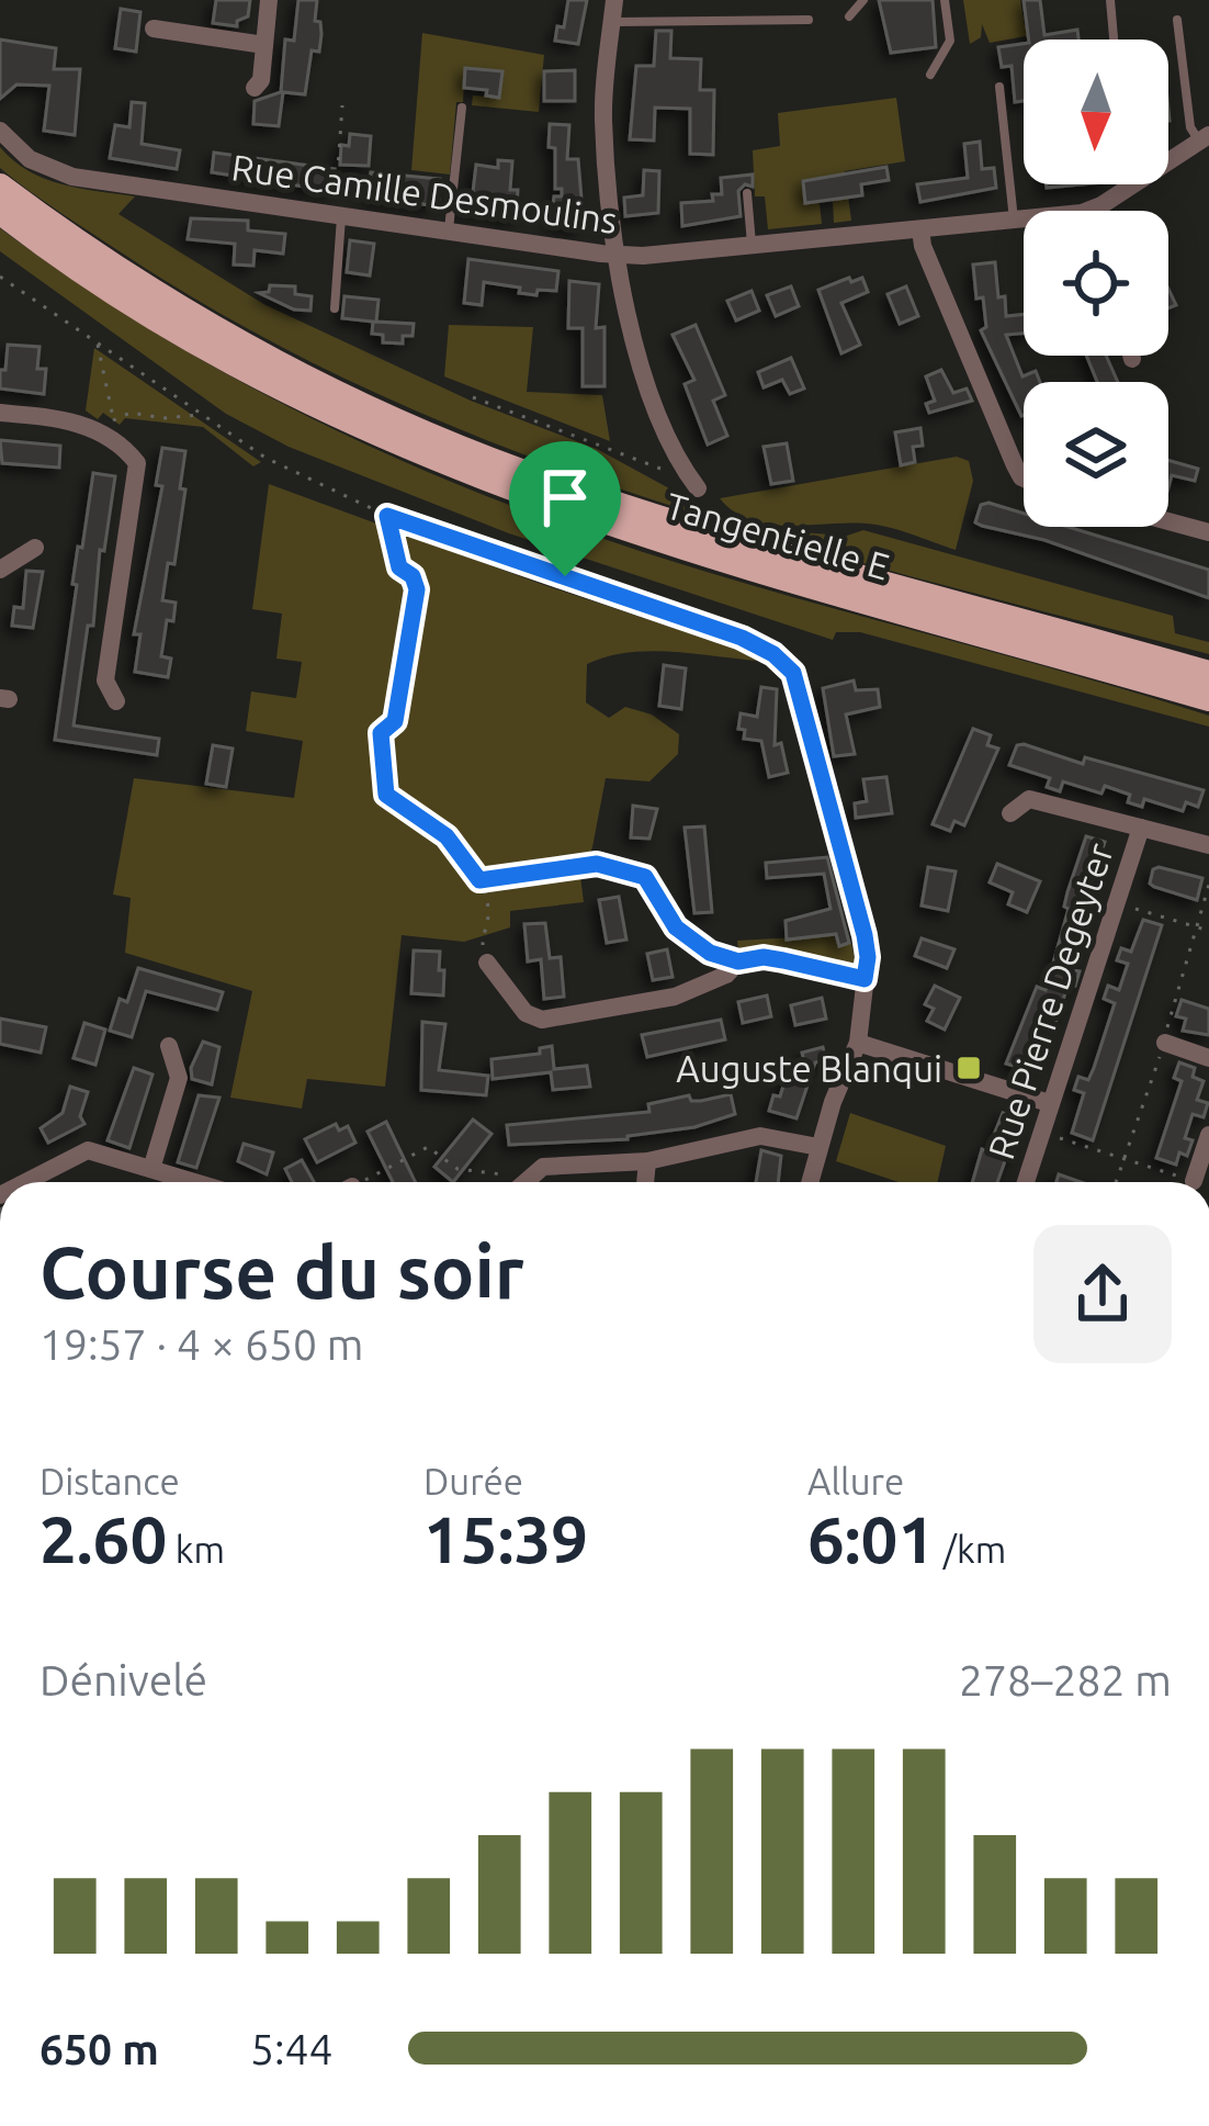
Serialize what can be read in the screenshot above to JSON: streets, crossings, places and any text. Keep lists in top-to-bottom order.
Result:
{
  "streets": {
    "main road": ["Tangentielle E"],
    "street": ["Rue Camille Desmoulins", "Rue Pierre Degeyter"]
  },
  "places": {
    "transit": ["Auguste Blanqui"]
  },
  "north": "bottom",
  "page": {
    "heading": ["Course du soir", "19:57 · 4 × 650 m"],
    "stats": [
      ["Distance", "2.60 km"],
      ["Durée", "15:39"],
      ["Allure", "6:01 /km"]
    ],
    "chart": ["Dénivelé", "278–282 m"],
    "list": [
      {
        "name": "650 m",
        "note": "5:44"
      }
    ]
  }
}
